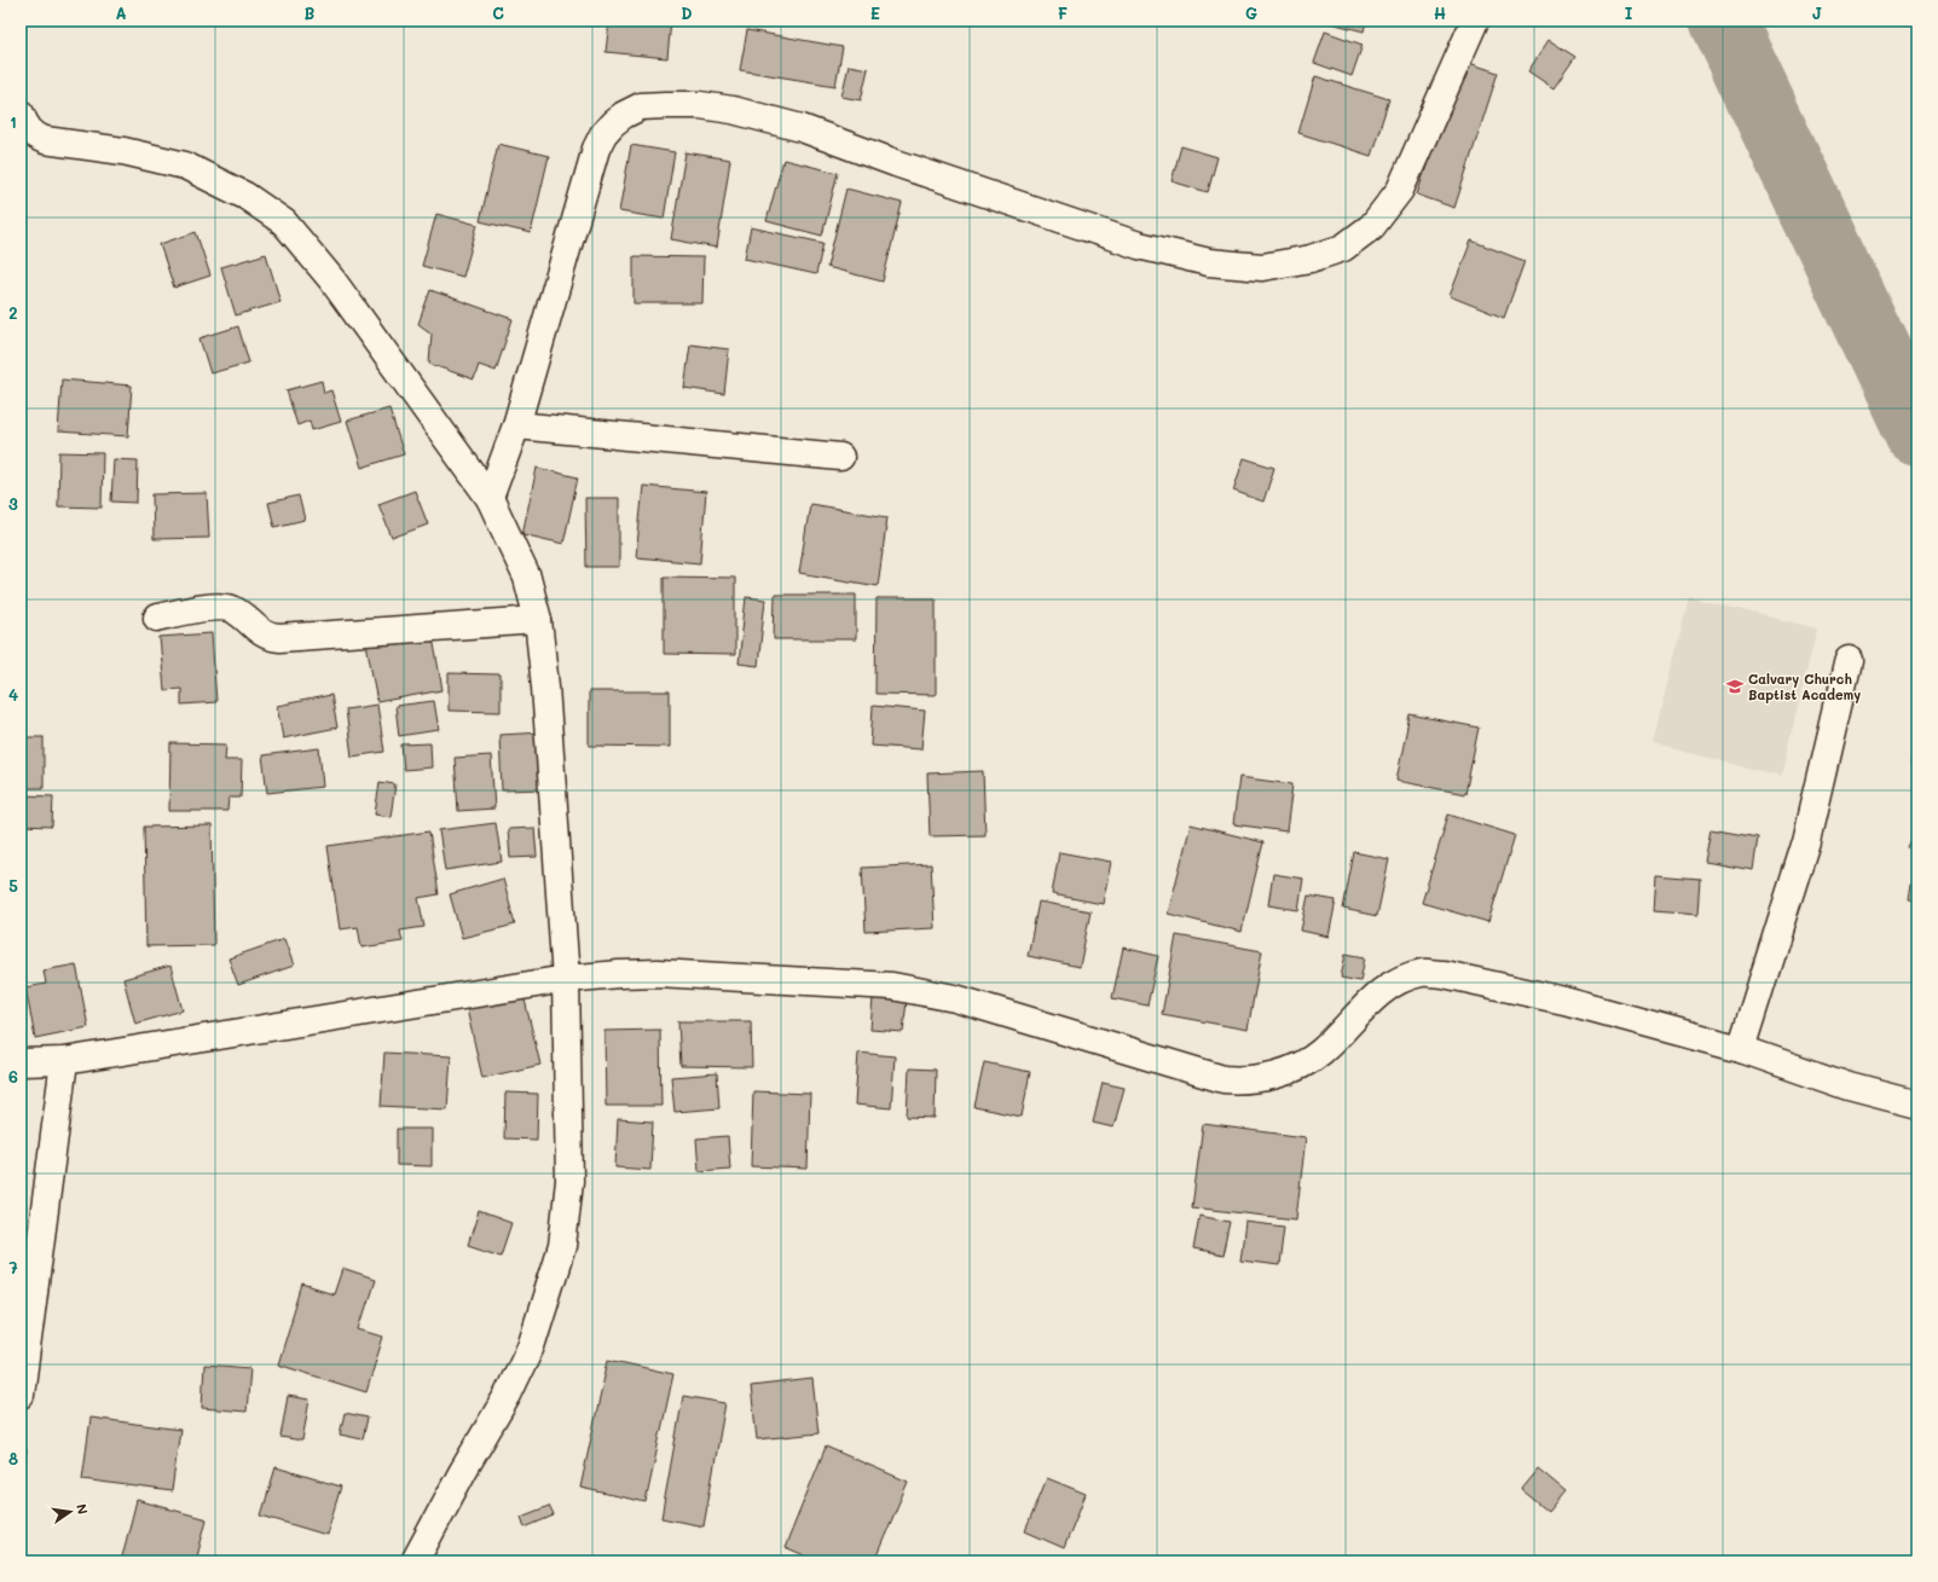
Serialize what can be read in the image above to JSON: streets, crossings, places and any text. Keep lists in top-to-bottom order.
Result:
{
  "places": {
    "school or university": ["Calvary Church Baptist Academy"]
  },
  "north": "right",
  "grid": {
    "columns": [
      "A",
      "B",
      "C",
      "D",
      "E",
      "F",
      "G",
      "H",
      "I",
      "J"
    ],
    "rows": [
      "1",
      "2",
      "3",
      "4",
      "5",
      "6",
      "7",
      "8"
    ]
  }
}
